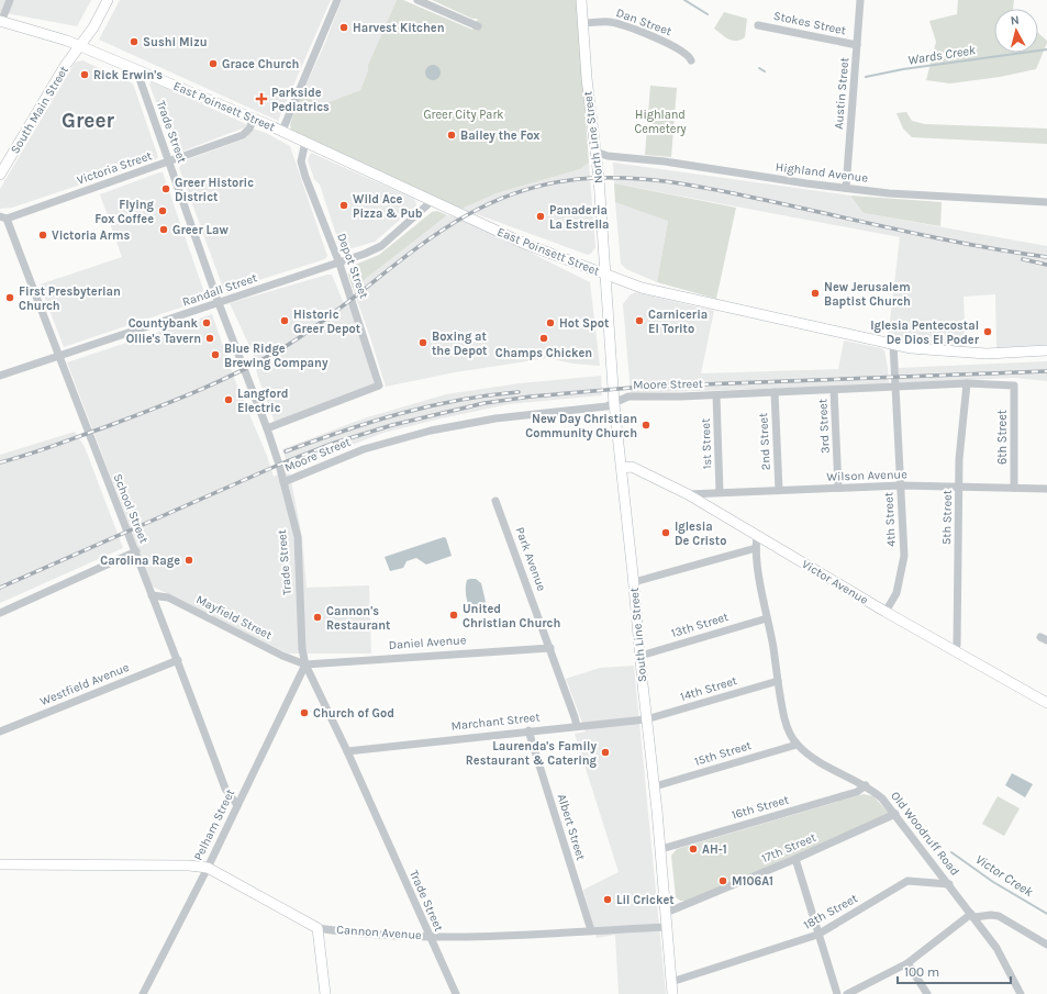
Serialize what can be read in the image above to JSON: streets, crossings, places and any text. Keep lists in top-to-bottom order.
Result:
{
  "streets": {
    "main road": [
      "East Poinsett Street",
      "South Main Street",
      "North Line Street",
      "Victor Avenue",
      "South Line Street",
      "Cannon Avenue"
    ],
    "street": [
      "Dan Street",
      "Stokes Street",
      "Austin Street",
      "Trade Street",
      "Victoria Street",
      "Highland Avenue",
      "Depot Street",
      "Randall Street",
      "Moore Street",
      "3rd Street",
      "6th Street",
      "2nd Street",
      "1st Street",
      "Wilson Avenue",
      "School Street",
      "5th Street",
      "4th Street",
      "Park Avenue",
      "Mayfield Street",
      "13th Street",
      "Daniel Avenue",
      "Westfield Avenue",
      "14th Street",
      "Marchant Street",
      "15th Street",
      "16th Street",
      "Pelham Street",
      "Albert Street",
      "Old Woodruff Road",
      "17th Street",
      "18th Street"
    ]
  },
  "crossings": [
    ["Dan Street", "North Line Street"],
    ["Stokes Street", "Austin Street"],
    ["Austin Street", "Highland Avenue"],
    ["East Poinsett Street", "South Main Street"],
    ["East Poinsett Street", "Trade Street"],
    ["East Poinsett Street", "North Line Street"],
    ["East Poinsett Street", "Victoria Street"],
    ["East Poinsett Street", "Depot Street"],
    ["East Poinsett Street", "Randall Street"],
    ["East Poinsett Street", "4th Street"],
    ["East Poinsett Street", "South Line Street"],
    ["Trade Street", "Victoria Street"],
    ["Trade Street", "Depot Street"],
    ["Trade Street", "Randall Street"],
    ["Trade Street", "Moore Street"],
    ["Trade Street", "Mayfield Street"],
    ["Trade Street", "Daniel Avenue"],
    ["Trade Street", "Marchant Street"],
    ["Trade Street", "Pelham Street"],
    ["Trade Street", "Cannon Avenue"],
    ["North Line Street", "Highland Avenue"],
    ["North Line Street", "South Line Street"],
    ["Victoria Street", "School Street"],
    ["Depot Street", "Randall Street"],
    ["Randall Street", "School Street"],
    ["Moore Street", "3rd Street"],
    ["Moore Street", "6th Street"],
    ["Moore Street", "2nd Street"],
    ["Moore Street", "1st Street"],
    ["Moore Street", "5th Street"],
    ["Moore Street", "4th Street"],
    ["Moore Street", "South Line Street"],
    ["3rd Street", "Wilson Avenue"],
    ["6th Street", "Wilson Avenue"],
    ["2nd Street", "Wilson Avenue"],
    ["1st Street", "Wilson Avenue"],
    ["Wilson Avenue", "5th Street"],
    ["Wilson Avenue", "4th Street"],
    ["Wilson Avenue", "Victor Avenue"],
    ["School Street", "Mayfield Street"],
    ["School Street", "Westfield Avenue"],
    ["School Street", "Pelham Street"],
    ["5th Street", "Victor Avenue"],
    ["4th Street", "Victor Avenue"],
    ["Park Avenue", "Daniel Avenue"],
    ["Park Avenue", "Marchant Street"],
    ["Victor Avenue", "South Line Street"],
    ["Victor Avenue", "Old Woodruff Road"],
    ["Mayfield Street", "Daniel Avenue"],
    ["Mayfield Street", "Pelham Street"],
    ["13th Street", "South Line Street"],
    ["13th Street", "Old Woodruff Road"],
    ["South Line Street", "14th Street"],
    ["South Line Street", "Marchant Street"],
    ["South Line Street", "15th Street"],
    ["South Line Street", "16th Street"],
    ["South Line Street", "17th Street"],
    ["South Line Street", "18th Street"],
    ["South Line Street", "Cannon Avenue"],
    ["Daniel Avenue", "Pelham Street"],
    ["14th Street", "Marchant Street"],
    ["14th Street", "Old Woodruff Road"],
    ["Marchant Street", "Albert Street"],
    ["15th Street", "Old Woodruff Road"],
    ["16th Street", "Old Woodruff Road"],
    ["Pelham Street", "Cannon Avenue"],
    ["Albert Street", "Cannon Avenue"],
    ["Old Woodruff Road", "17th Street"],
    ["Old Woodruff Road", "18th Street"]
  ],
  "districts": ["Greer"],
  "water": ["Wards Creek", "Victor Creek"],
  "parks": ["Greer City Park", "Highland Cemetery"],
  "places": {
    "other": [
      "Harvest Kitchen",
      "Sushi Mizu",
      "Grace Church",
      "Rick Erwin's",
      "Bailey the Fox",
      "Greer Historic District",
      "Wild Ace Pizza & Pub",
      "Flying Fox Coffee",
      "Panaderia La Estrella",
      "Greer Law",
      "Victoria Arms",
      "New Jerusalem Baptist Church",
      "First Presbyterian Church",
      "Historic Greer Depot",
      "Carniceria El Torito",
      "Countybank",
      "Hot Spot",
      "Iglesia Pentecostal De Dios El Poder",
      "Ollie's Tavern",
      "Champs Chicken",
      "Boxing at the Depot",
      "Blue Ridge Brewing Company",
      "Langford Electric",
      "New Day Christian Community Church",
      "Iglesia De Cristo",
      "Carolina Rage",
      "United Christian Church",
      "Cannon's Restaurant",
      "Church of God",
      "Laurenda's Family Restaurant & Catering",
      "AH-1",
      "M106A1",
      "Lil Cricket"
    ],
    "health": ["Parkside Pediatrics"]
  },
  "scale_bar": "100 m",
  "north": "top"
}
